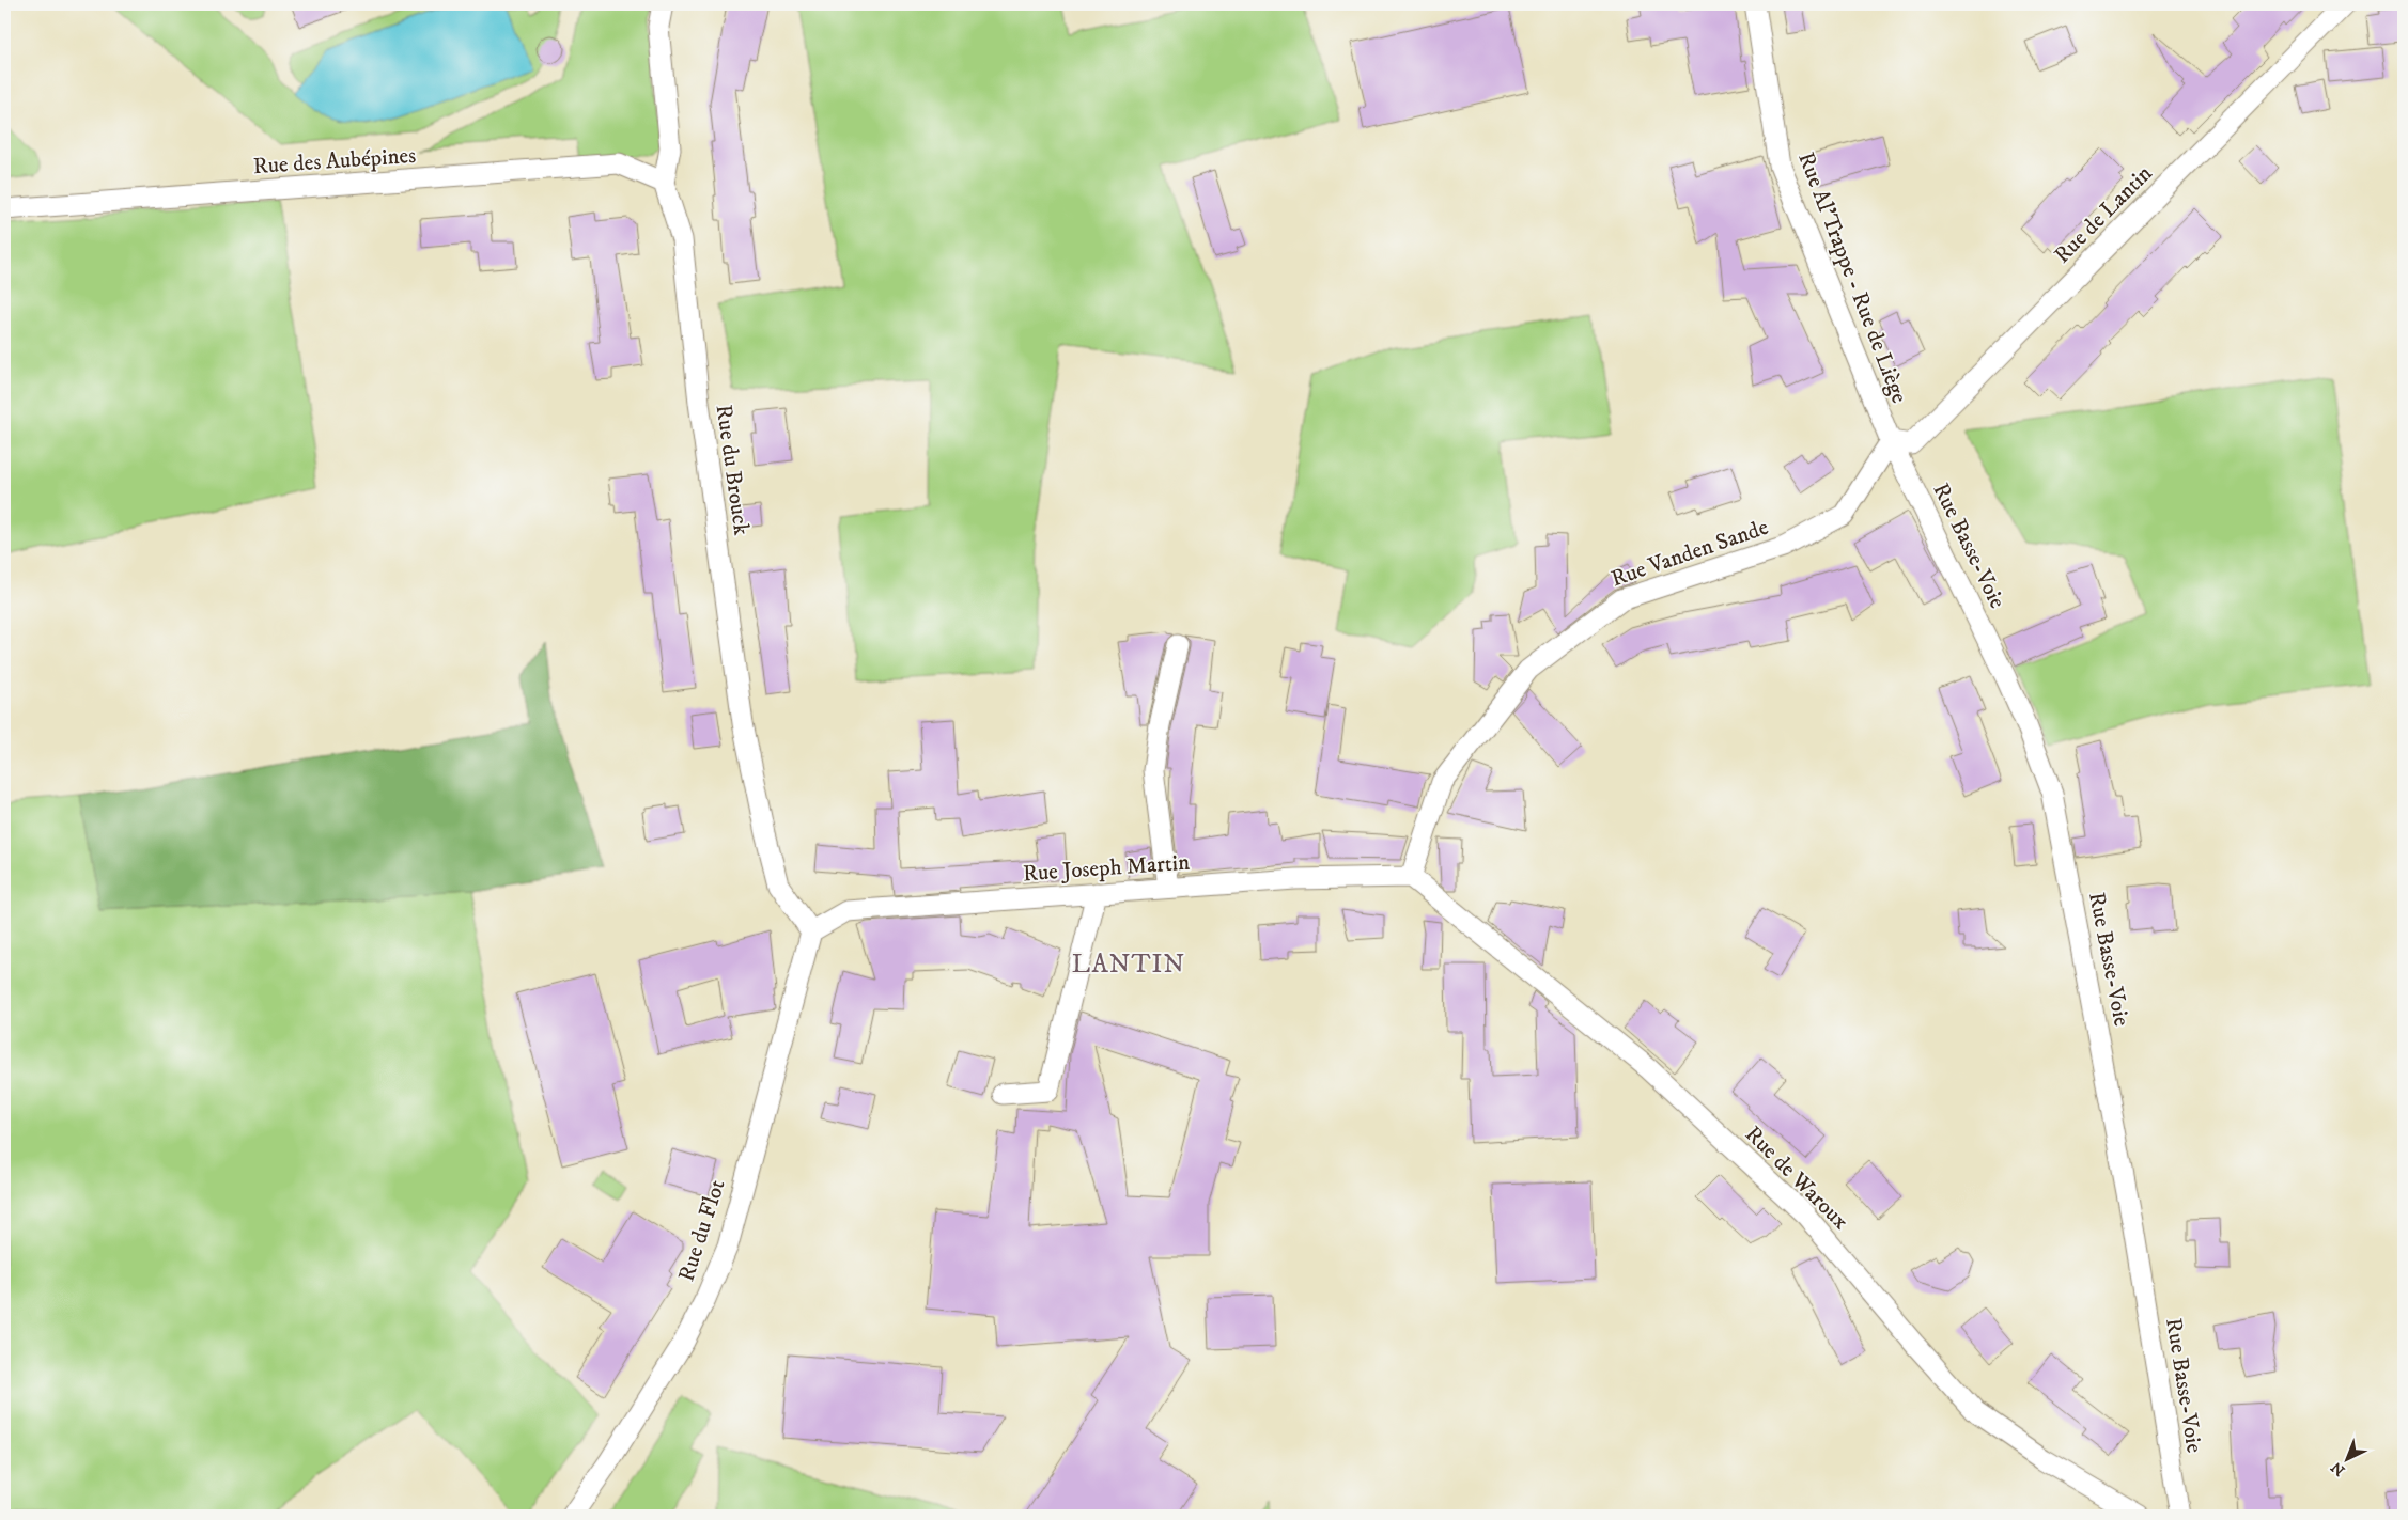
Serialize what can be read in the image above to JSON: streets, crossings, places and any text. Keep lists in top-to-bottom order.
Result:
{
  "streets": {
    "street": [
      "Rue des Aubépines",
      "Rue de Lantin",
      "Rue Al'Trappe - Rue de Liège",
      "Rue du Brouck",
      "Rue Basse-Voie",
      "Rue Vanden Sande",
      "Rue Joseph Martin",
      "Rue de Waroux",
      "Rue du Flot"
    ]
  },
  "crossings": [
    ["Rue des Aubépines", "Rue du Brouck"],
    ["Rue de Lantin", "Rue Al'Trappe - Rue de Liège"],
    ["Rue de Lantin", "Rue Basse-Voie"],
    ["Rue de Lantin", "Rue Vanden Sande"],
    ["Rue Al'Trappe - Rue de Liège", "Rue Basse-Voie"],
    ["Rue Al'Trappe - Rue de Liège", "Rue Vanden Sande"],
    ["Rue du Brouck", "Rue Joseph Martin"],
    ["Rue du Brouck", "Rue du Flot"],
    ["Rue Basse-Voie", "Rue Vanden Sande"],
    ["Rue Vanden Sande", "Rue Joseph Martin"],
    ["Rue Vanden Sande", "Rue de Waroux"],
    ["Rue Joseph Martin", "Rue de Waroux"],
    ["Rue Joseph Martin", "Rue du Flot"]
  ],
  "districts": ["LANTIN"],
  "north": "bottom left"
}
